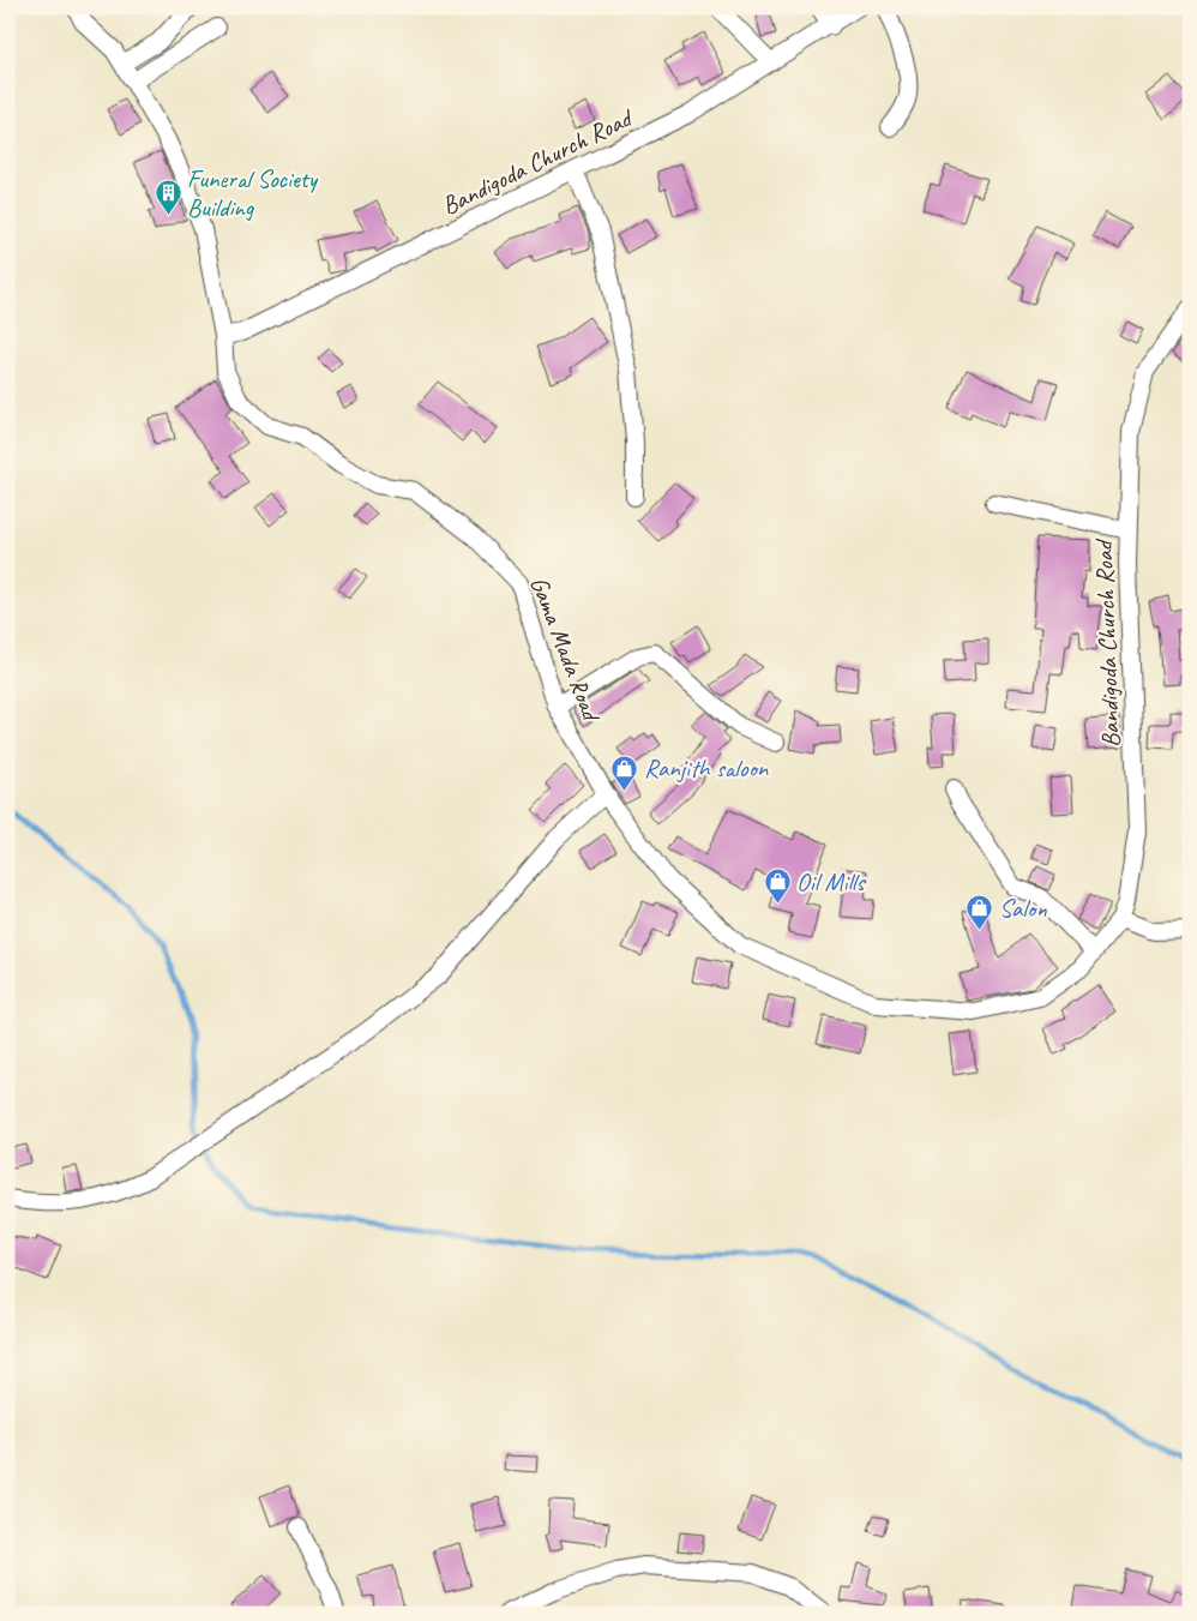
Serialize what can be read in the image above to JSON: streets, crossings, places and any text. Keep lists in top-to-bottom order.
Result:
{
  "streets": {
    "street": ["Bandigoda Church Road", "Gama Mada Road"]
  },
  "crossings": [
    ["Bandigoda Church Road", "Gama Mada Road"]
  ],
  "places": {
    "building": ["Funeral Society Building"],
    "shop": ["Ranjith saloon", "Oil Mills", "Salon"]
  }
}
